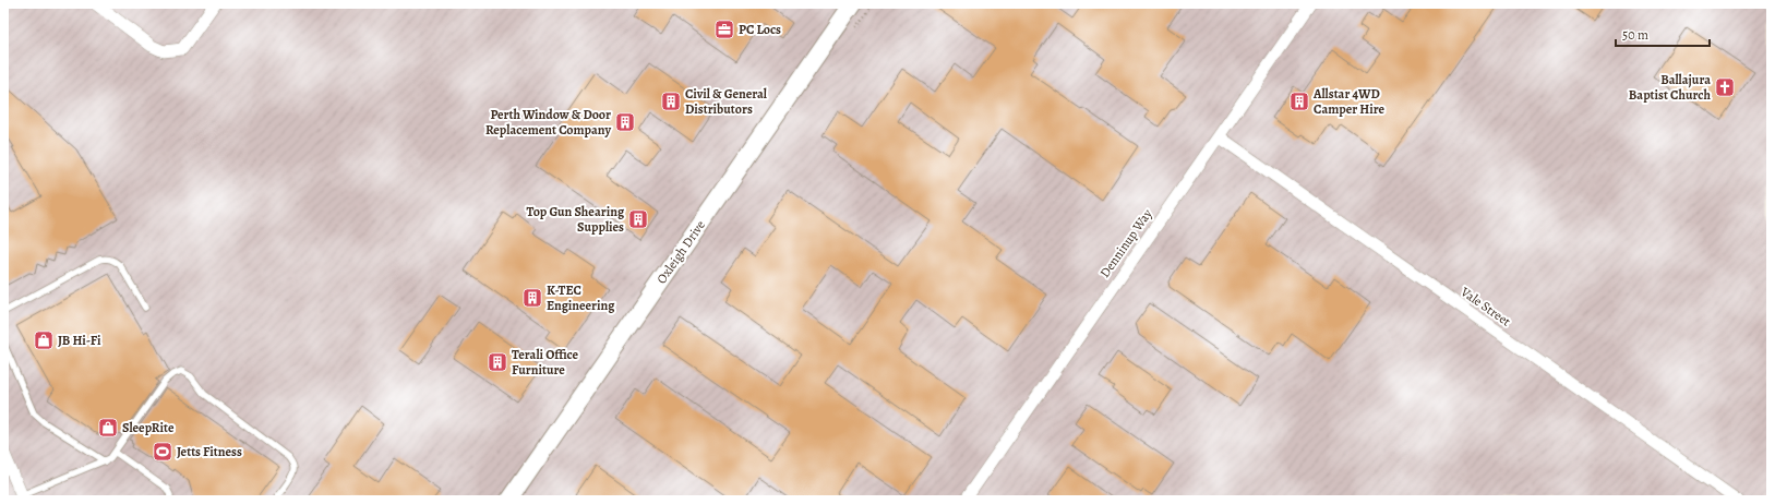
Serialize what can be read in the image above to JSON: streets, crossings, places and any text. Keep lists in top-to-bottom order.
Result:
{
  "streets": {
    "street": ["Denninup Way", "Oxleigh Drive", "Vale Street"]
  },
  "crossings": [
    ["Denninup Way", "Vale Street"]
  ],
  "places": {
    "office": ["PC Locs"],
    "church": ["Ballajura Baptist Church"],
    "building": [
      "Civil & General Distributors",
      "Allstar 4WD Camper Hire",
      "Perth Window & Door Replacement Company",
      "Top Gun Shearing Supplies",
      "K-TEC Engineering",
      "Terali Office Furniture"
    ],
    "shop": ["JB Hi-Fi", "SleepRite"],
    "sports": ["Jetts Fitness"]
  },
  "scale_bar": "50 m"
}
